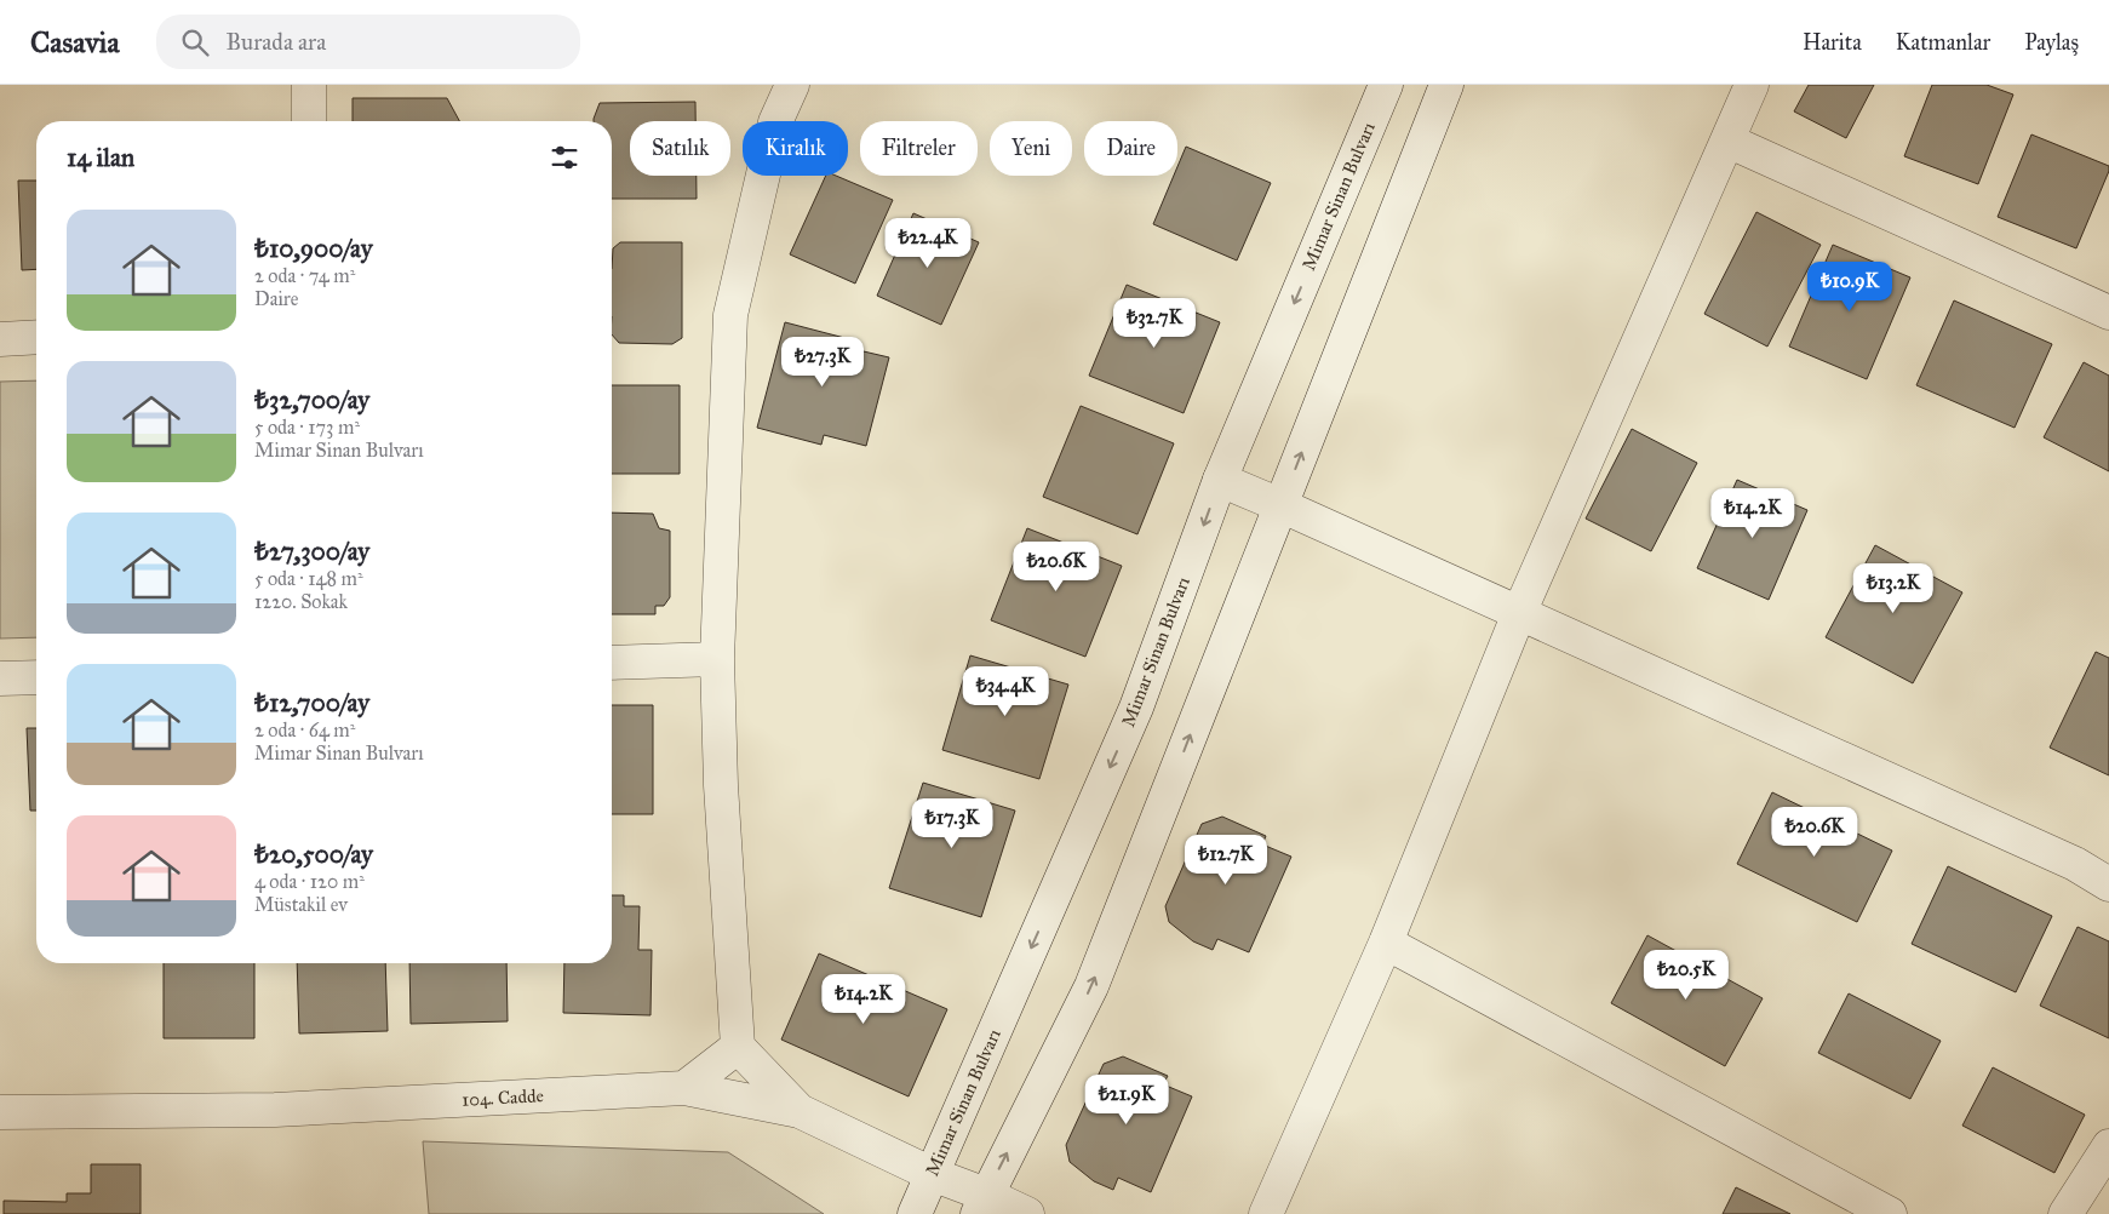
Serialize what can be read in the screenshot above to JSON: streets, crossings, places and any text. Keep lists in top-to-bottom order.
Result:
{
  "streets": {
    "street": ["Mimar Sinan Bulvarı", "104. Cadde"]
  },
  "crossings": [
    ["Mimar Sinan Bulvarı", "104. Cadde"]
  ],
  "page": {
    "header": "Casavia",
    "search": "Burada ara",
    "nav": ["Harita", "Katmanlar", "Paylaş"],
    "chip": [
      "Satılık",
      "Kiralık",
      "Filtreler",
      "Yeni",
      "Daire"
    ],
    "heading": "14 ilan",
    "list": [
      {
        "name": "₺10,900/ay",
        "note": "2 oda · 74 m² · Daire"
      },
      {
        "name": "₺32,700/ay",
        "note": "5 oda · 173 m² · Mimar Sinan Bulvarı"
      },
      {
        "name": "₺27,300/ay",
        "note": "5 oda · 148 m² · 1220. Sokak"
      },
      {
        "name": "₺12,700/ay",
        "note": "2 oda · 64 m² · Mimar Sinan Bulvarı"
      },
      {
        "name": "₺20,500/ay",
        "note": "4 oda · 120 m² · Müstakil ev"
      }
    ],
    "price": [
      "₺22.4K",
      "₺10.9K",
      "₺32.7K",
      "₺27.3K",
      "₺14.2K",
      "₺20.6K",
      "₺13.2K",
      "₺34.4K",
      "₺17.3K",
      "₺20.6K",
      "₺12.7K",
      "₺20.5K",
      "₺14.2K",
      "₺21.9K"
    ]
  }
}
